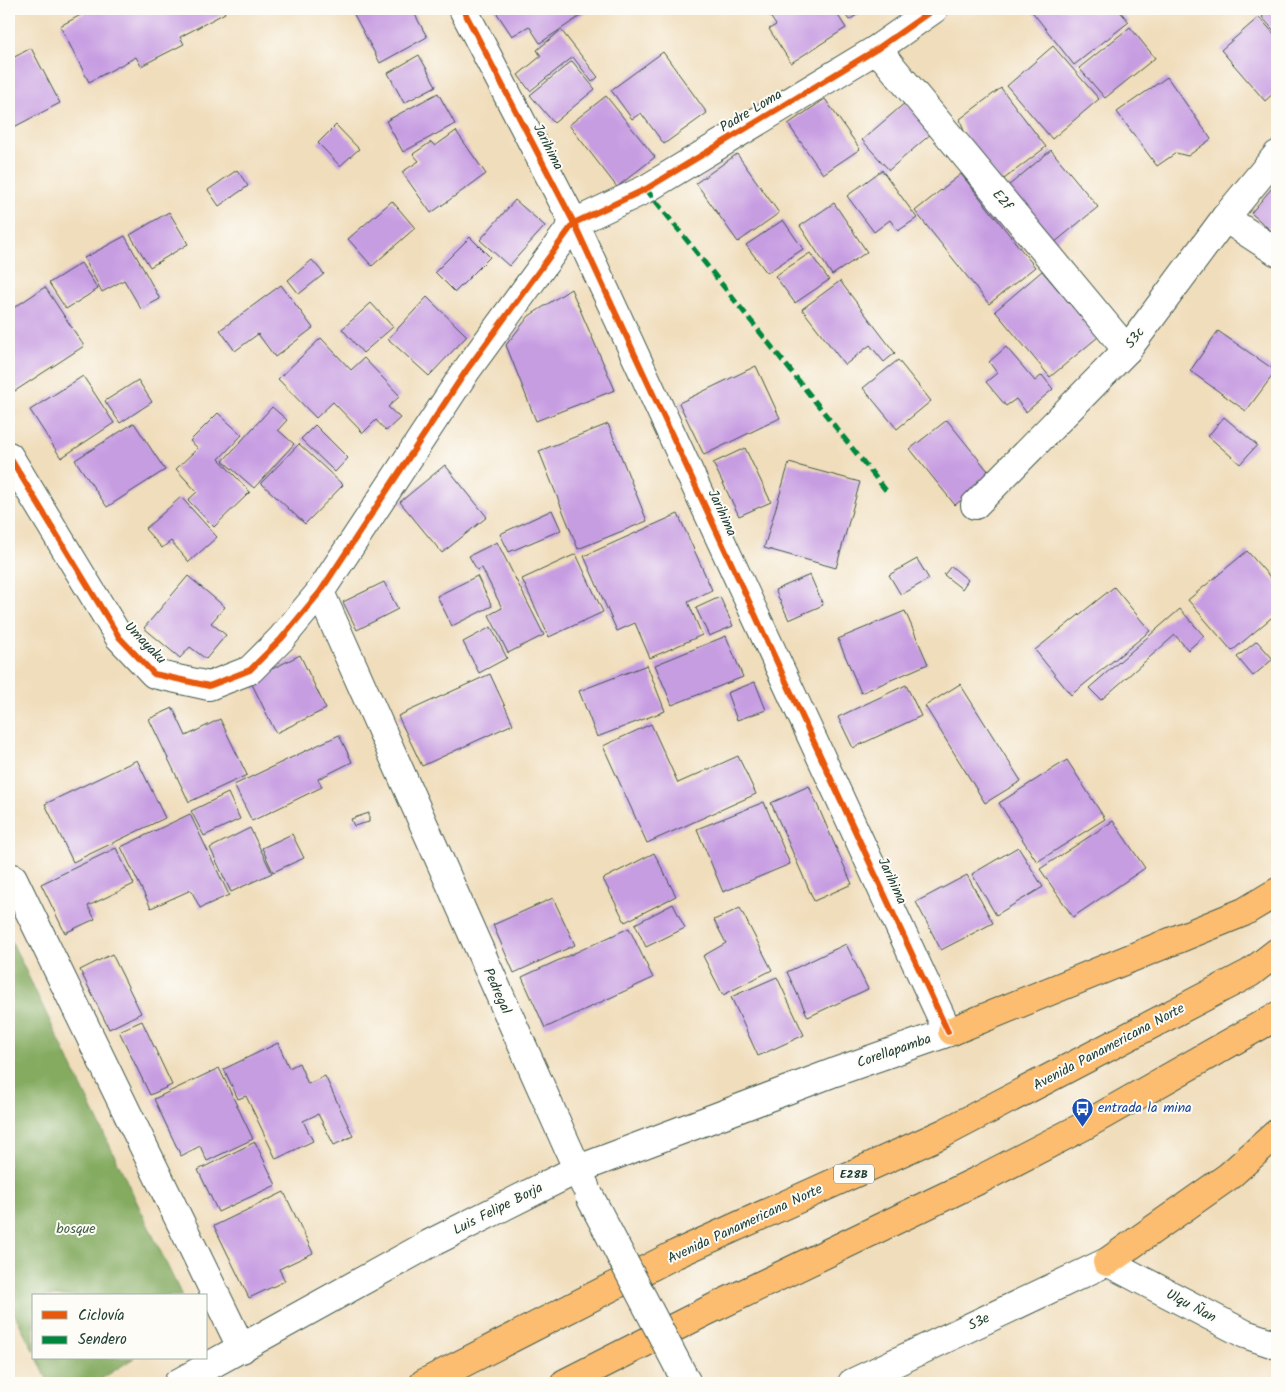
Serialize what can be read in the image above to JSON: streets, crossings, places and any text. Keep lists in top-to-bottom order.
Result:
{
  "streets": {
    "highway": ["Avenida Panamericana Norte", "E28B"],
    "street": [
      "Padre Loma",
      "Jarihima",
      "E2f",
      "S3c",
      "Umayaku",
      "Pedregal",
      "Corellapamba",
      "Luis Felipe Borja",
      "Ulqu Ñan",
      "S3e"
    ]
  },
  "crossings": [
    ["Padre Loma", "Jarihima"],
    ["Padre Loma", "E2f"],
    ["Padre Loma", "Umayaku"],
    ["Jarihima", "Umayaku"],
    ["Jarihima", "Corellapamba"],
    ["E2f", "S3c"],
    ["Umayaku", "Pedregal"],
    ["Pedregal", "Luis Felipe Borja"],
    ["Corellapamba", "Luis Felipe Borja"],
    ["Ulqu Ñan", "S3e"]
  ],
  "parks": ["bosque"],
  "places": {
    "bus stop": ["entrada la mina"]
  },
  "legend": ["Ciclovía", "Sendero"]
}
